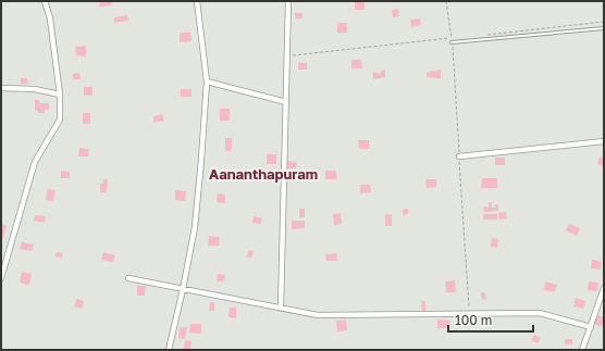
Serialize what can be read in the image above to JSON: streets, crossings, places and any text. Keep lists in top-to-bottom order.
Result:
{
  "districts": ["Aananthapuram"],
  "scale_bar": "100 m"
}
